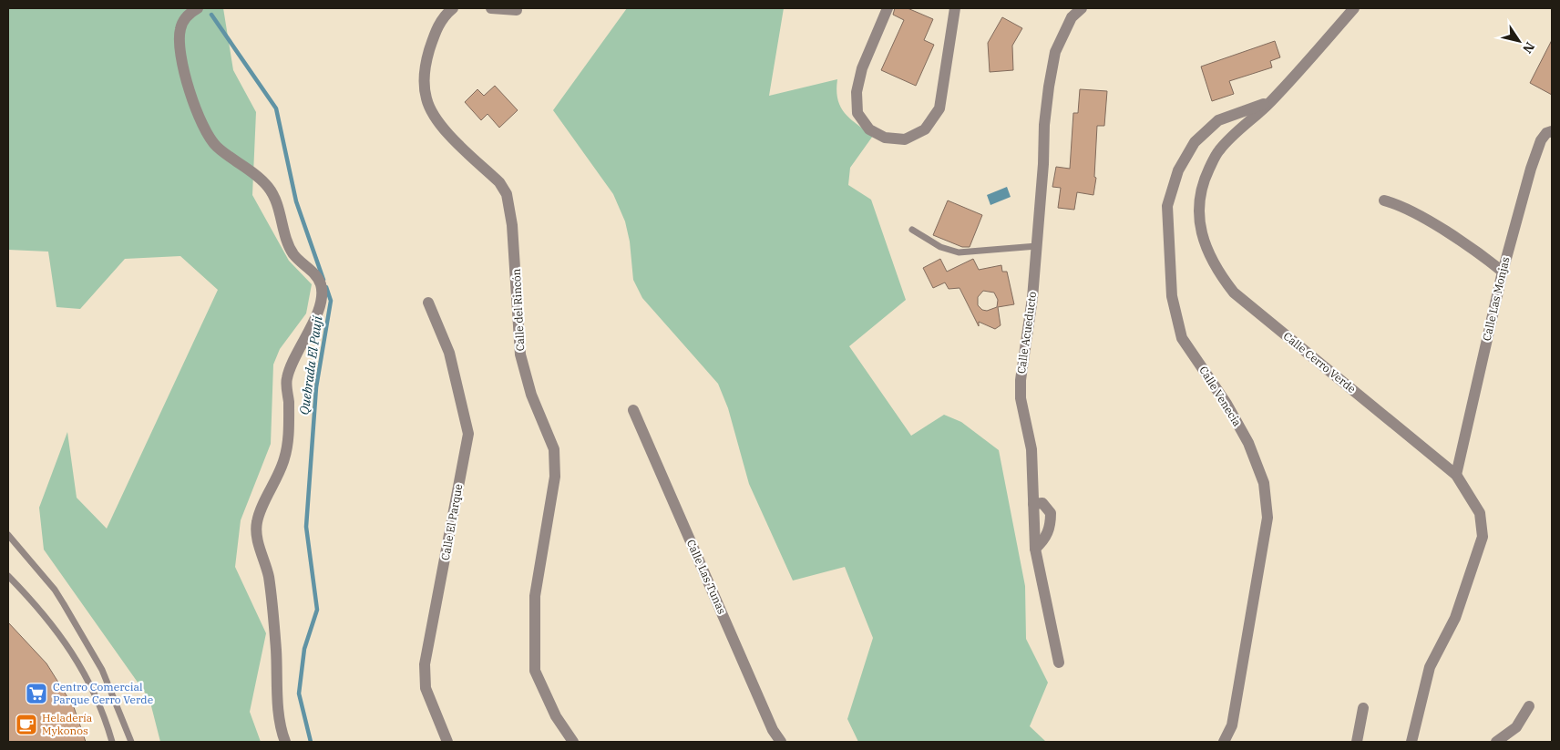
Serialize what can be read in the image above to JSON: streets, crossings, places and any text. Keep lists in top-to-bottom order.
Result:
{
  "streets": {
    "street": [
      "Calle Las Monjas",
      "Calle del Rincón",
      "Calle Acueducto",
      "Calle Cerro Verde",
      "Calle Venecia",
      "Calle El Parque",
      "Calle Las Tunas"
    ]
  },
  "crossings": [
    ["Calle Las Monjas", "Calle Cerro Verde"],
    ["Calle Cerro Verde", "Calle Venecia"]
  ],
  "water": ["Quebrada El Paují"],
  "places": {
    "supermarket": ["Centro Comercial Parque Cerro Verde"],
    "cafe": ["Heladería Mykonos"]
  },
  "north": "bottom right"
}
